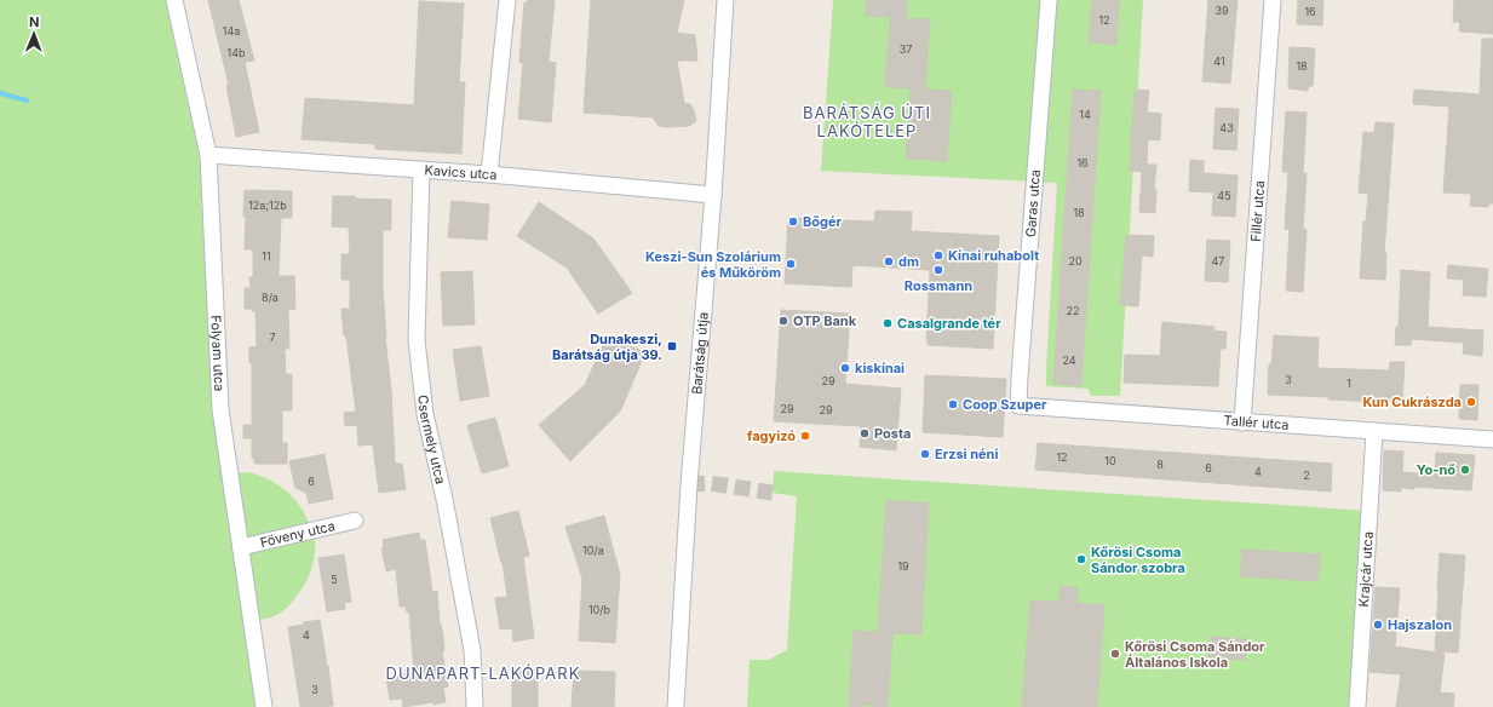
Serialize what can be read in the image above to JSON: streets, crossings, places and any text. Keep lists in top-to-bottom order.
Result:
{
  "streets": {
    "street": [
      "Kavics utca",
      "Garas utca",
      "Fillér utca",
      "Folyam utca",
      "Barátság útja",
      "Tallér utca",
      "Csermely utca",
      "Föveny utca",
      "Krajcár utca"
    ]
  },
  "crossings": [
    ["Kavics utca", "Folyam utca"],
    ["Kavics utca", "Barátság útja"],
    ["Kavics utca", "Csermely utca"],
    ["Garas utca", "Tallér utca"],
    ["Fillér utca", "Tallér utca"],
    ["Folyam utca", "Föveny utca"],
    ["Tallér utca", "Krajcár utca"]
  ],
  "districts": ["BARÁTSÁG ÚTI LAKÓTELEP", "DUNAPART-LAKÓPARK"],
  "places": {
    "other": [
      "Bőgér",
      "Kínai ruhabolt",
      "dm",
      "Keszi-Sun Szolárium és Műköröm",
      "Rossmann",
      "OTP Bank",
      "Casalgrande tér",
      "kiskínai",
      "Kun Cukrászda",
      "Coop Szuper",
      "Posta",
      "fagyizó",
      "Erzsi néni",
      "Yo-nő",
      "Kőrösi Csoma Sándor szobra",
      "Hajszalon",
      "Kőrösi Csoma Sándor Általános Iskola"
    ],
    "transit": ["Dunakeszi, Barátság útja 39."]
  },
  "house_numbers": [
    "39",
    "16",
    "12",
    "14a",
    "37",
    "14b",
    "41",
    "18",
    "14",
    "43",
    "16",
    "45",
    "12a;12b",
    "18",
    "11",
    "20",
    "47",
    "8/a",
    "22",
    "7",
    "24",
    "3",
    "29",
    "1",
    "29",
    "29",
    "12",
    "10",
    "8",
    "6",
    "4",
    "2",
    "6",
    "10/a",
    "19",
    "5",
    "10/b",
    "4",
    "3"
  ],
  "north": "top"
}
